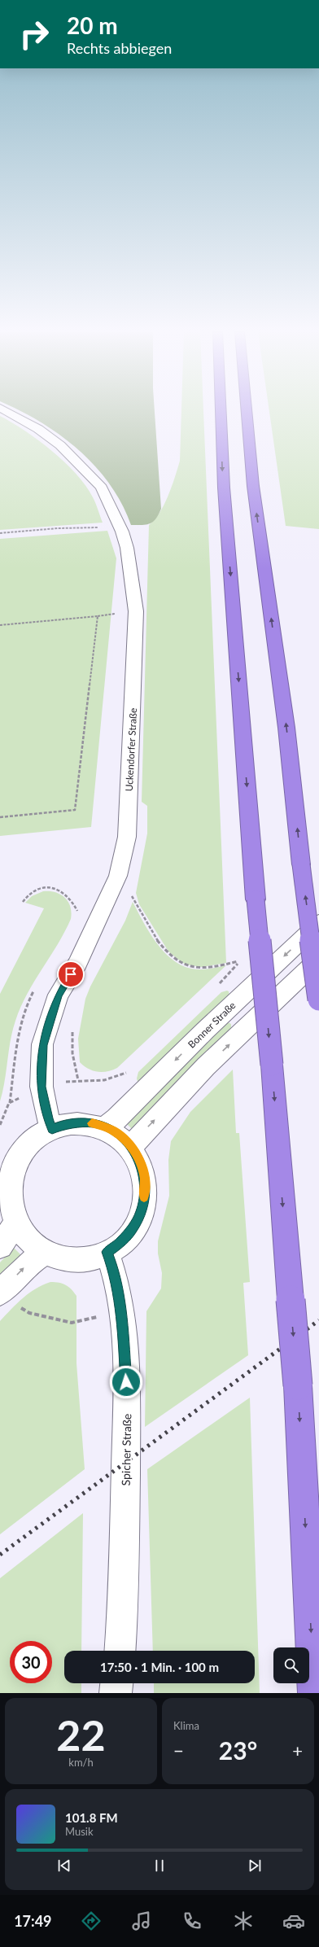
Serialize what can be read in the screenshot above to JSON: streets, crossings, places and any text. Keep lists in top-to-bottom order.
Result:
{
  "streets": {
    "street": ["Uckendorfer Straße", "Bonner Straße", "Spicher Straße"]
  },
  "page": {
    "turn": ["20 m", "Rechts abbiegen"],
    "limit": "30",
    "trip": "17:50 · 1 Min. · 100 m",
    "tile": [
      ["22", "km/h"],
      "Klima"
    ],
    "heat": ["−", "23°", "+"],
    "song": ["101.8 FM", "Musik"],
    "tabs": "17:49"
  }
}
